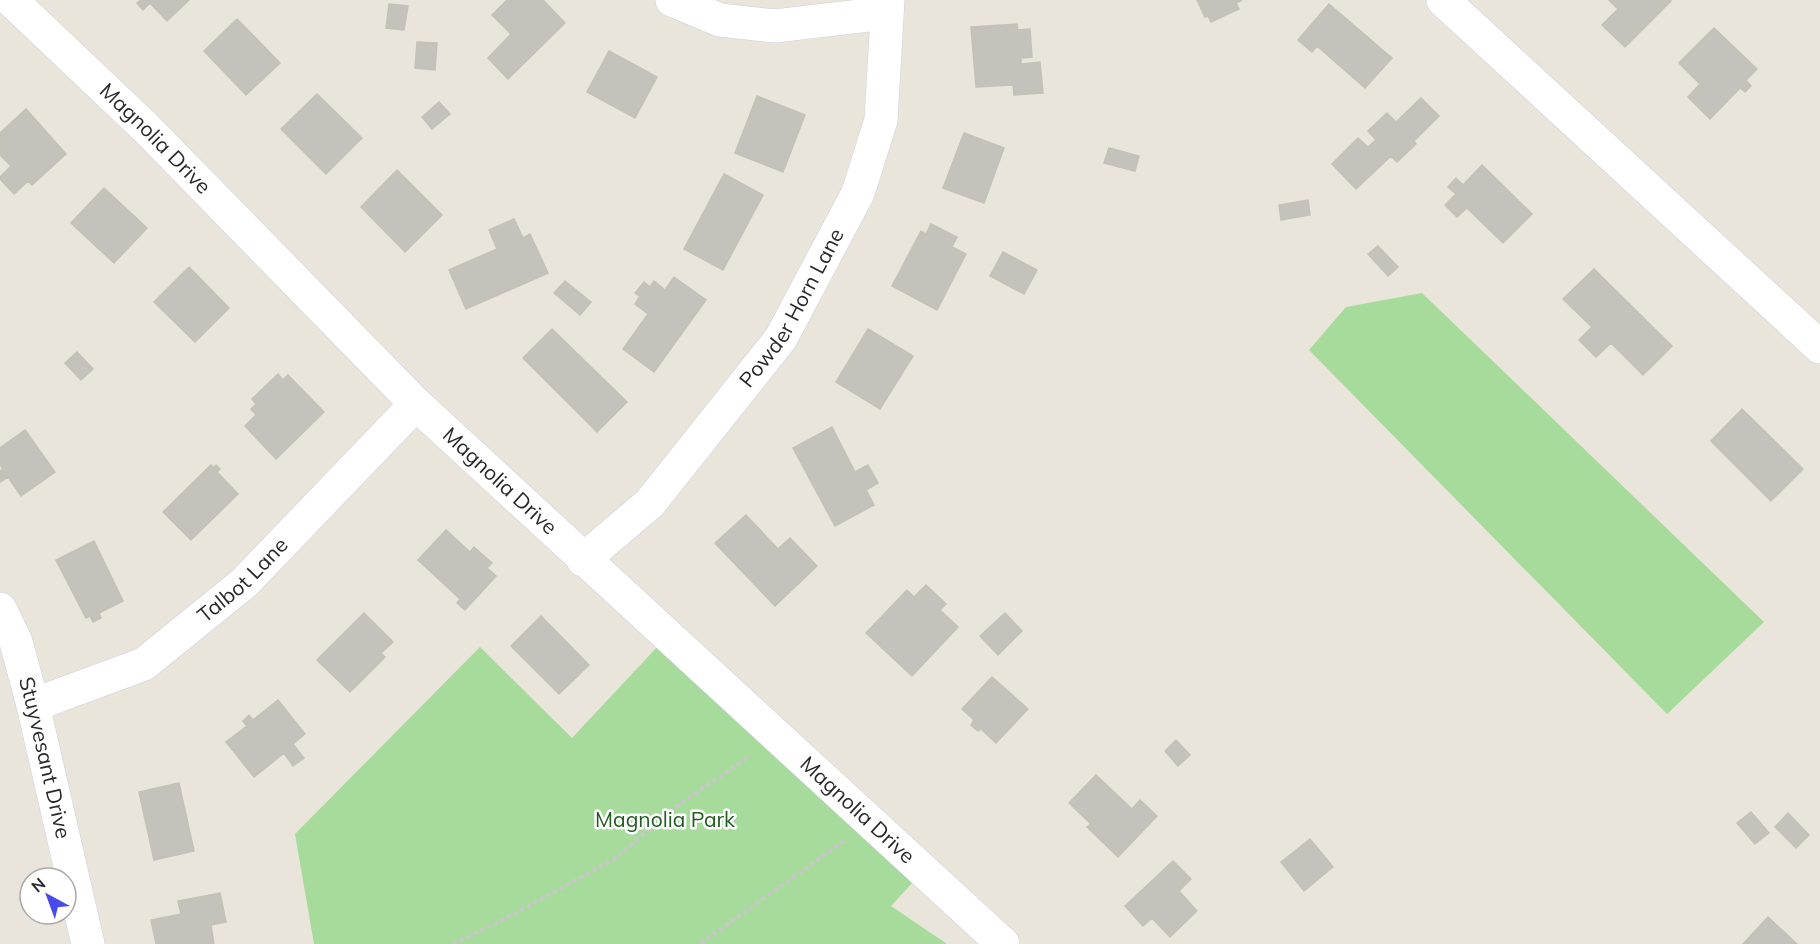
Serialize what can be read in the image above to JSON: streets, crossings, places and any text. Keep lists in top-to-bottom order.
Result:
{
  "streets": {
    "street": [
      "Magnolia Drive",
      "Powder Horn Lane",
      "Talbot Lane",
      "Stuyvesant Drive"
    ]
  },
  "crossings": [
    ["Magnolia Drive", "Powder Horn Lane"],
    ["Magnolia Drive", "Talbot Lane"],
    ["Talbot Lane", "Stuyvesant Drive"]
  ],
  "parks": ["Magnolia Park"],
  "north": "top left"
}
